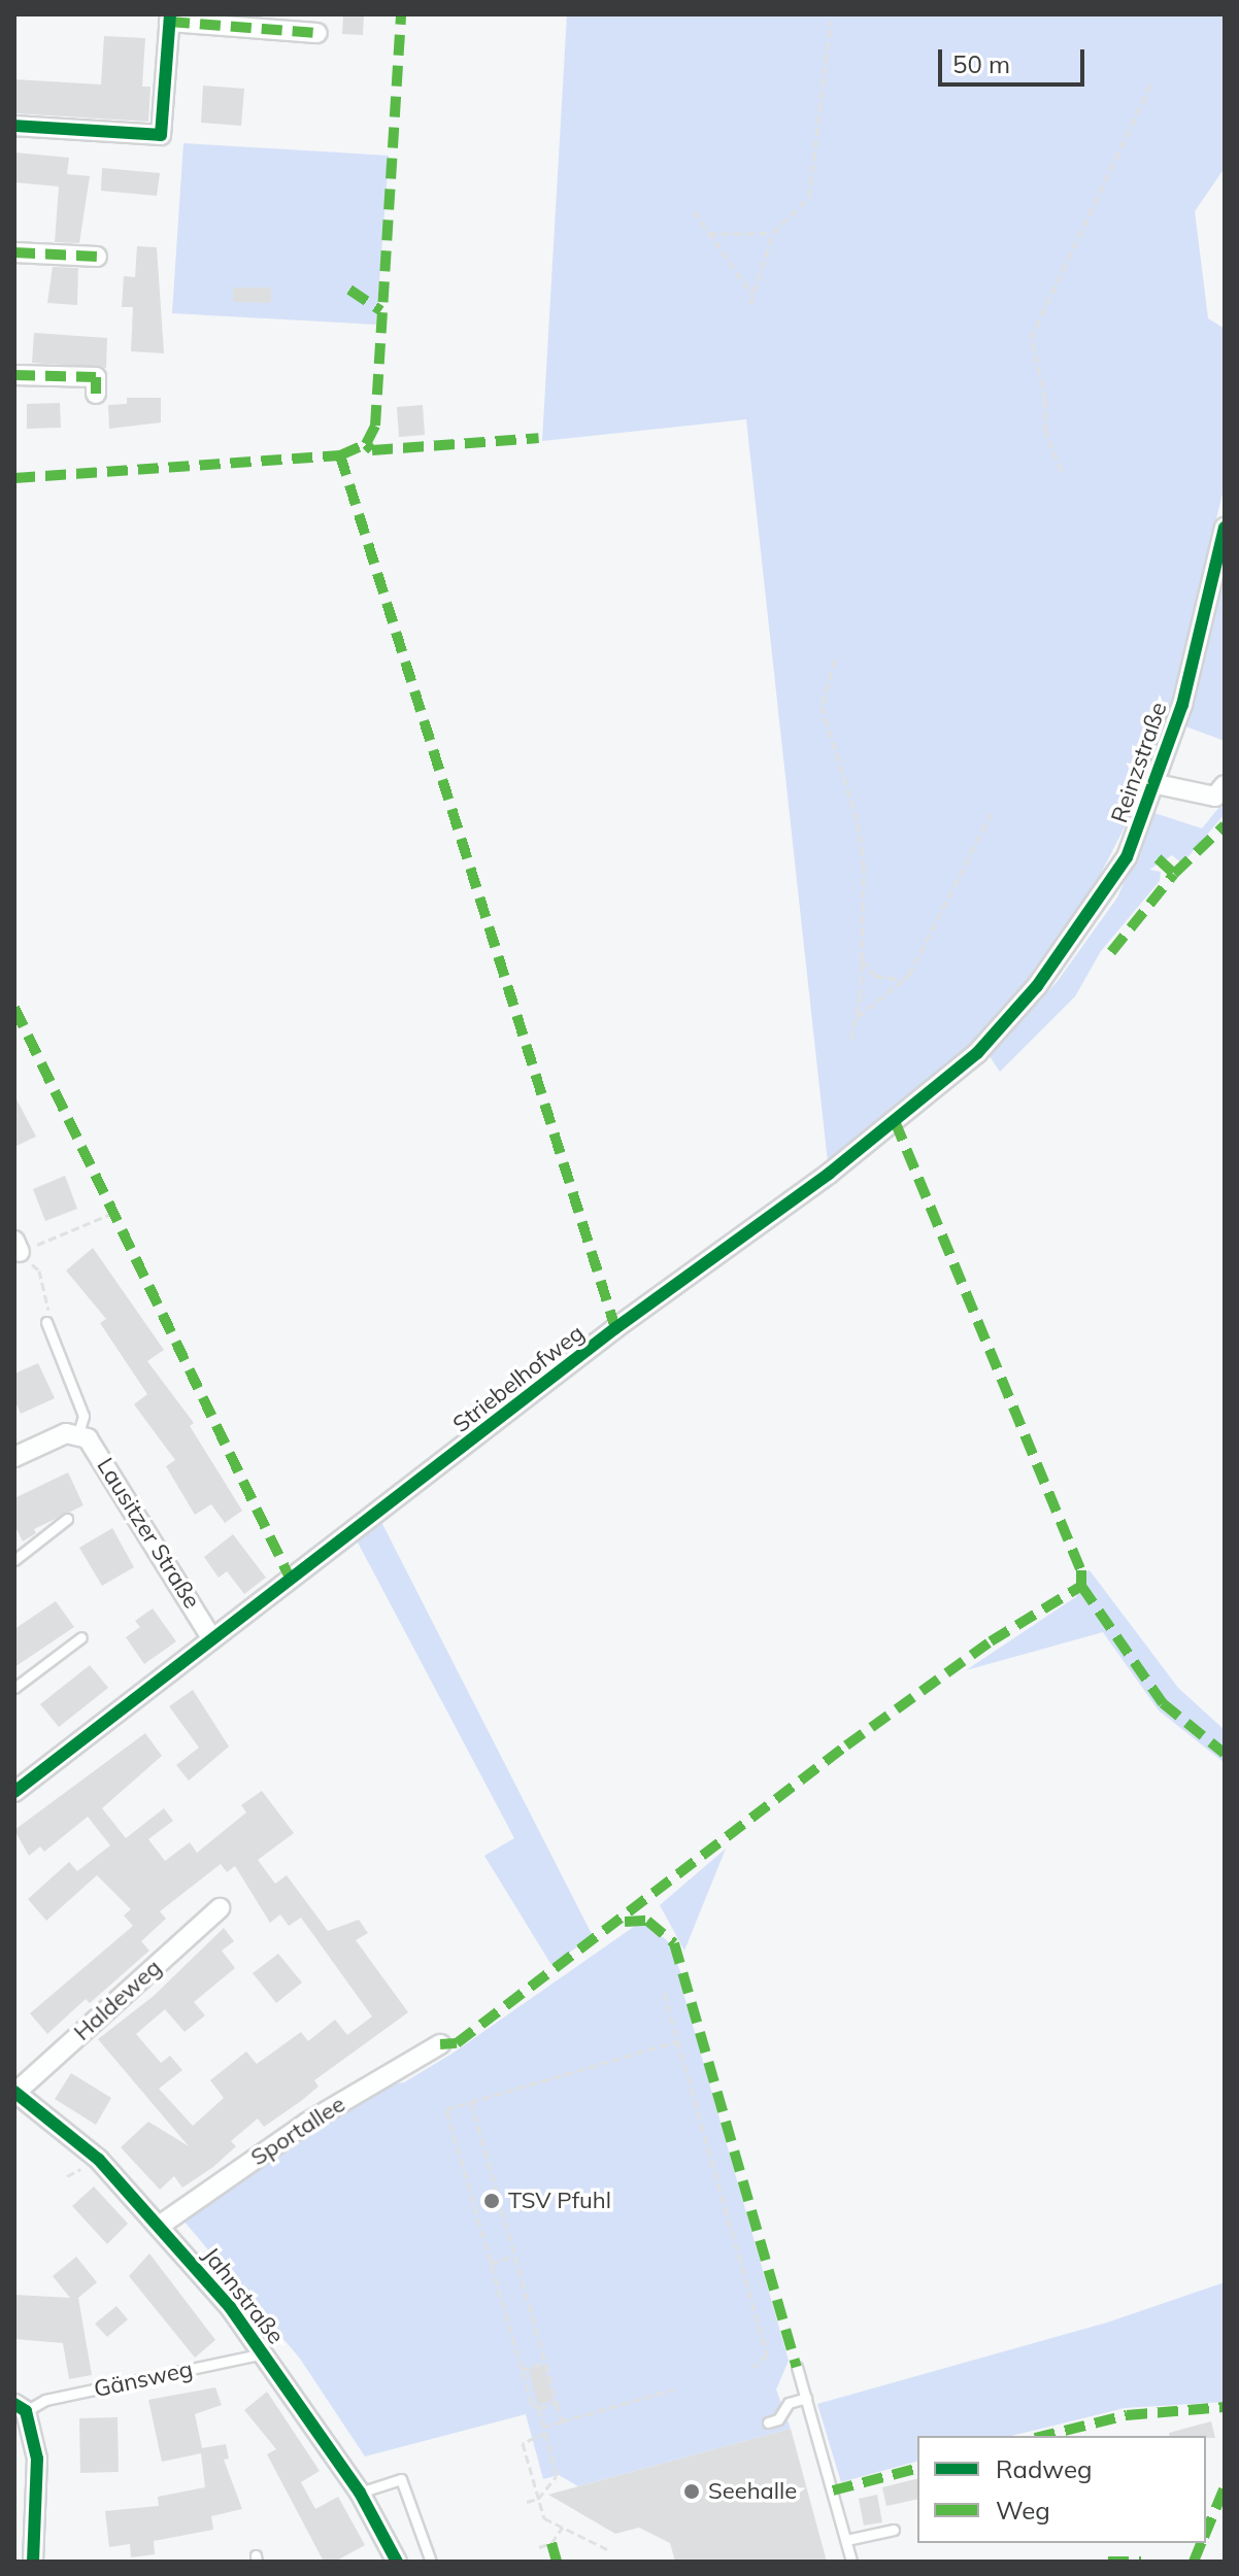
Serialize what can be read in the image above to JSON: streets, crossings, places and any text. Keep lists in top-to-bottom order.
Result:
{
  "streets": {
    "street": [
      "Reinzstraße",
      "Striebelhofweg",
      "Lausitzer Straße",
      "Haldeweg",
      "Sportallee",
      "Jahnstraße"
    ],
    "lane": ["Gänsweg"]
  },
  "crossings": [
    ["Reinzstraße", "Striebelhofweg"],
    ["Striebelhofweg", "Lausitzer Straße"],
    ["Haldeweg", "Jahnstraße"],
    ["Sportallee", "Jahnstraße"],
    ["Jahnstraße", "Gänsweg"]
  ],
  "places": ["TSV Pfuhl", "Seehalle"],
  "legend": ["Radweg", "Weg"],
  "scale_bar": "50 m"
}
